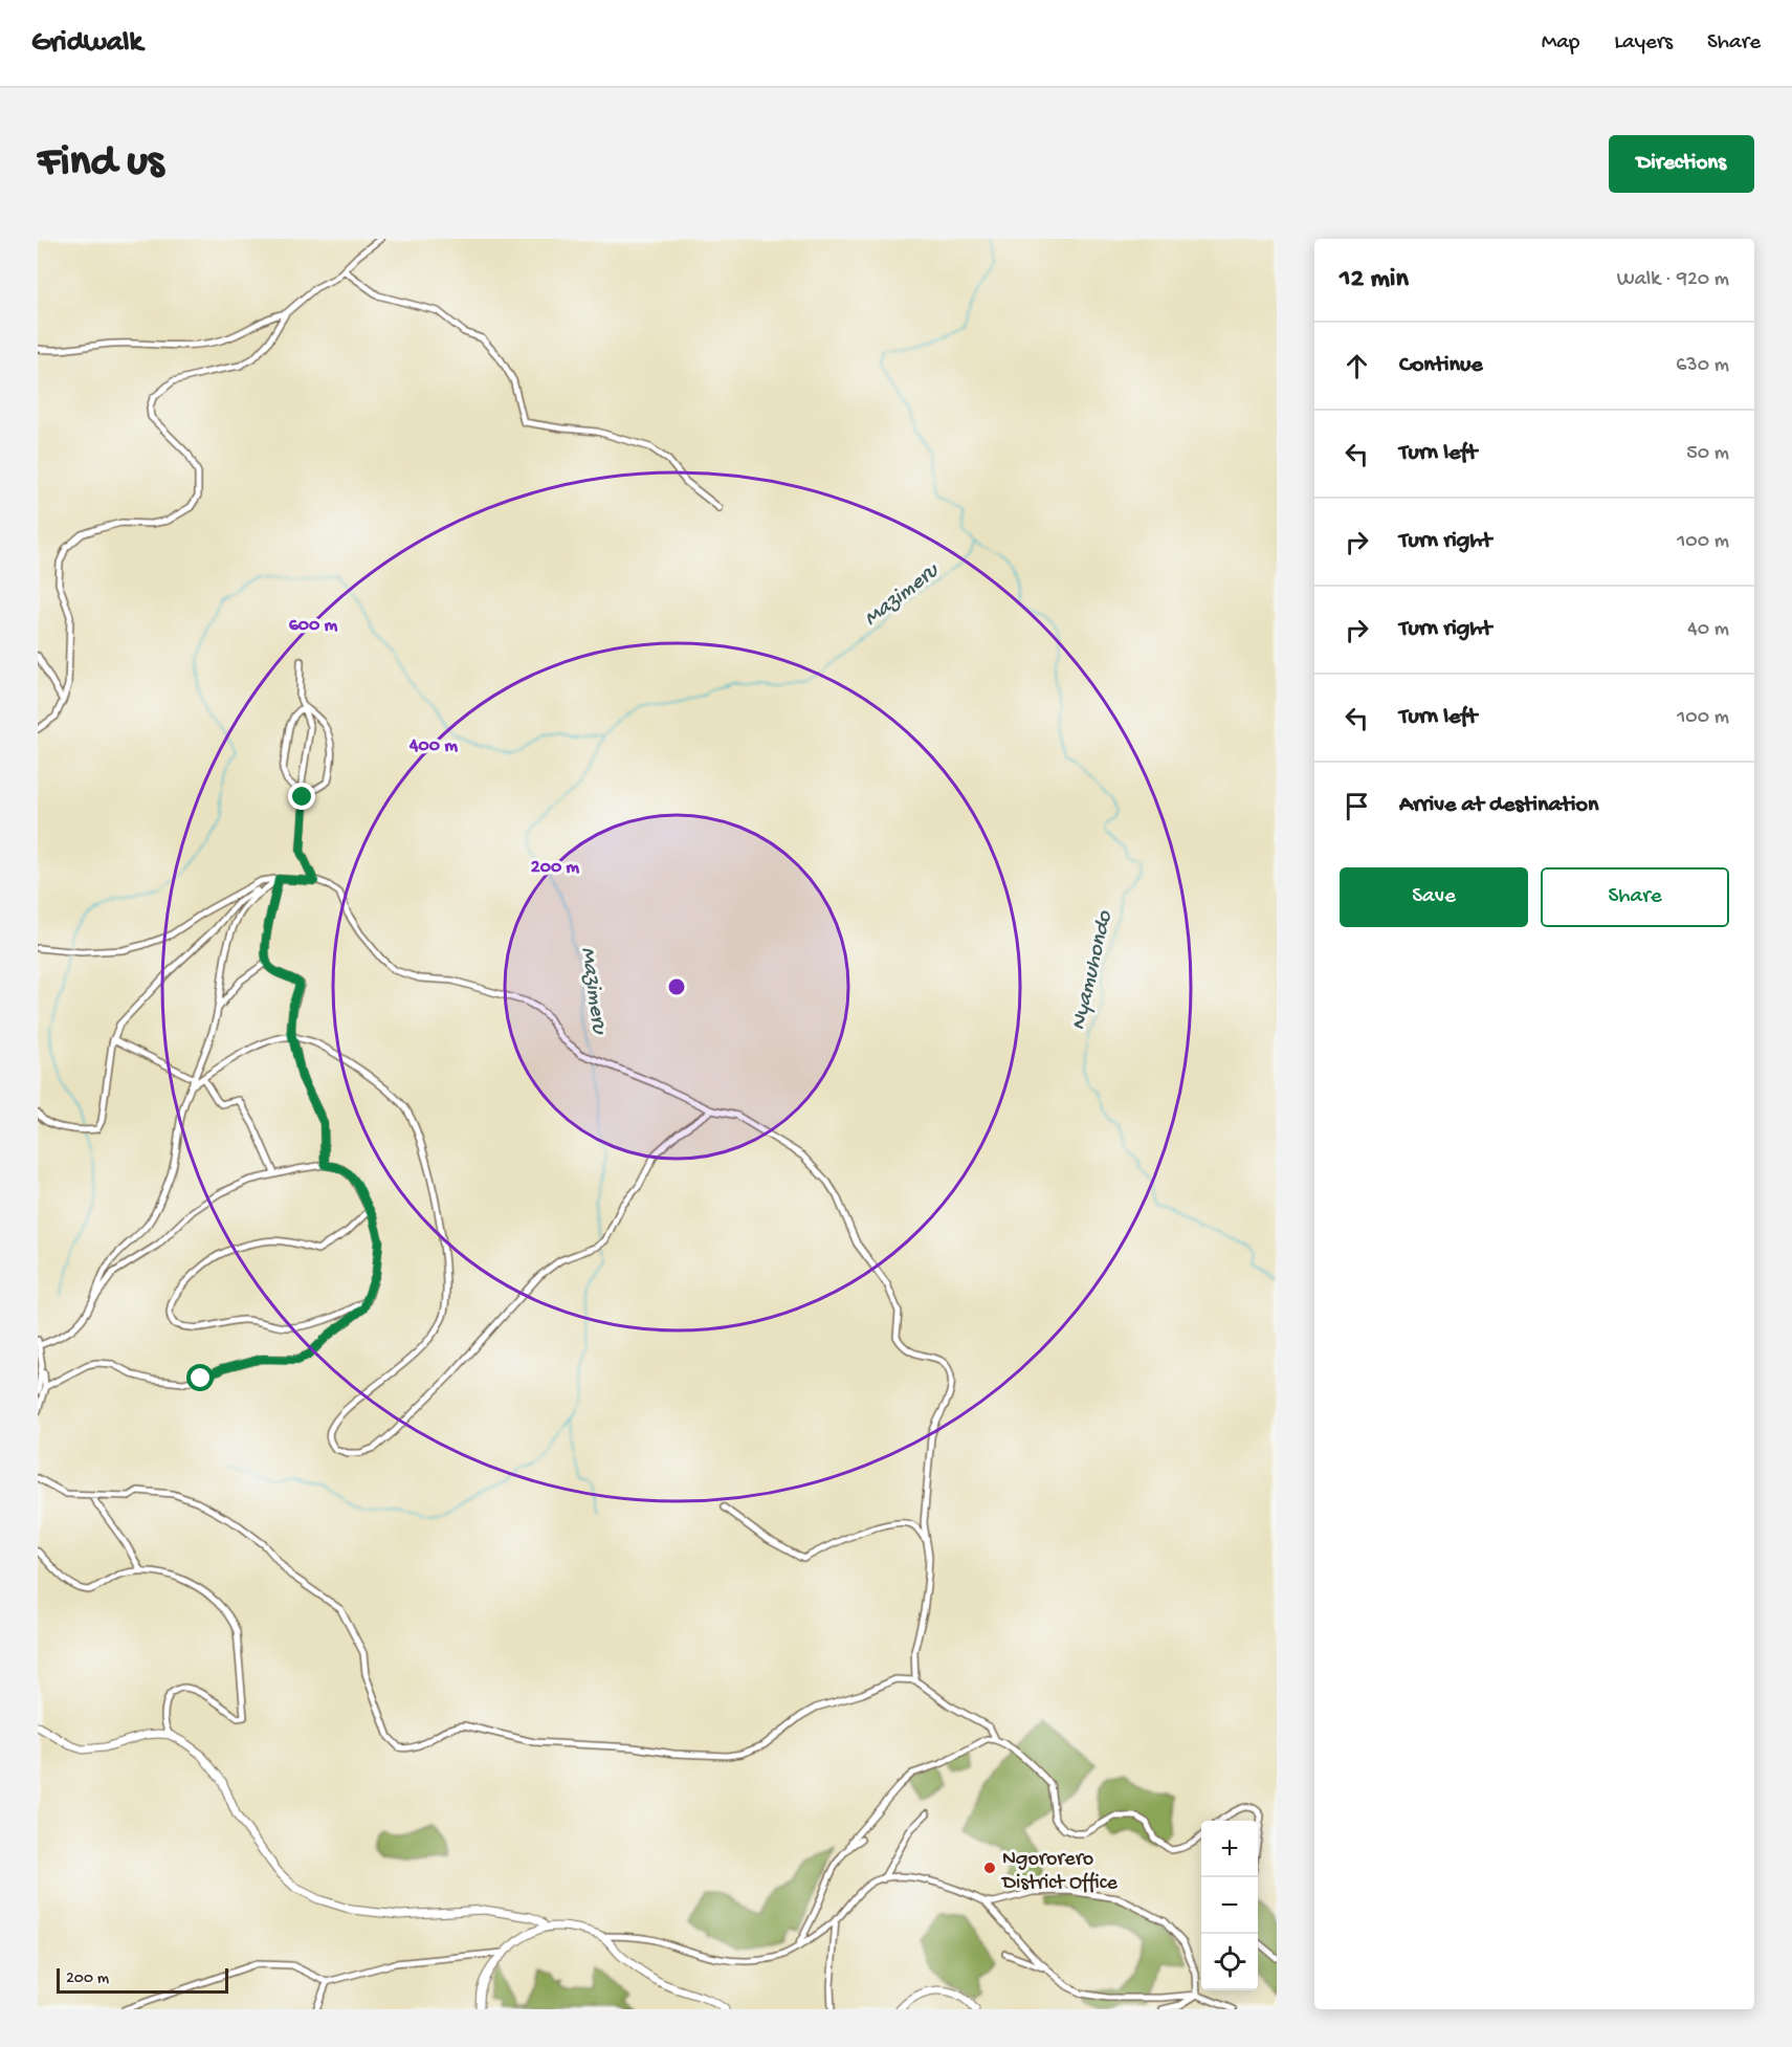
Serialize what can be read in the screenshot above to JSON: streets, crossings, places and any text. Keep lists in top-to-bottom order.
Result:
{
  "water": ["Mazimeru", "Nyamuhondo"],
  "places": ["Ngororero District Office"],
  "scale_bar": "200 m",
  "page": {
    "header": "Gridwalk",
    "nav": ["Map", "Layers", "Share"],
    "buttons": [
      "Directions",
      ["Save", "Share"]
    ],
    "title": "Find us",
    "heading": ["12 min", "Walk · 920 m"],
    "list": [
      ["Continue", "630 m"],
      ["Turn left", "50 m"],
      ["Turn right", "100 m"],
      ["Turn right", "40 m"],
      ["Turn left", "100 m"],
      "Arrive at destination"
    ],
    "map_buttons": ["+", "−"],
    "scale": "200 m"
  },
  "rings": ["600 m", "400 m", "200 m"]
}
